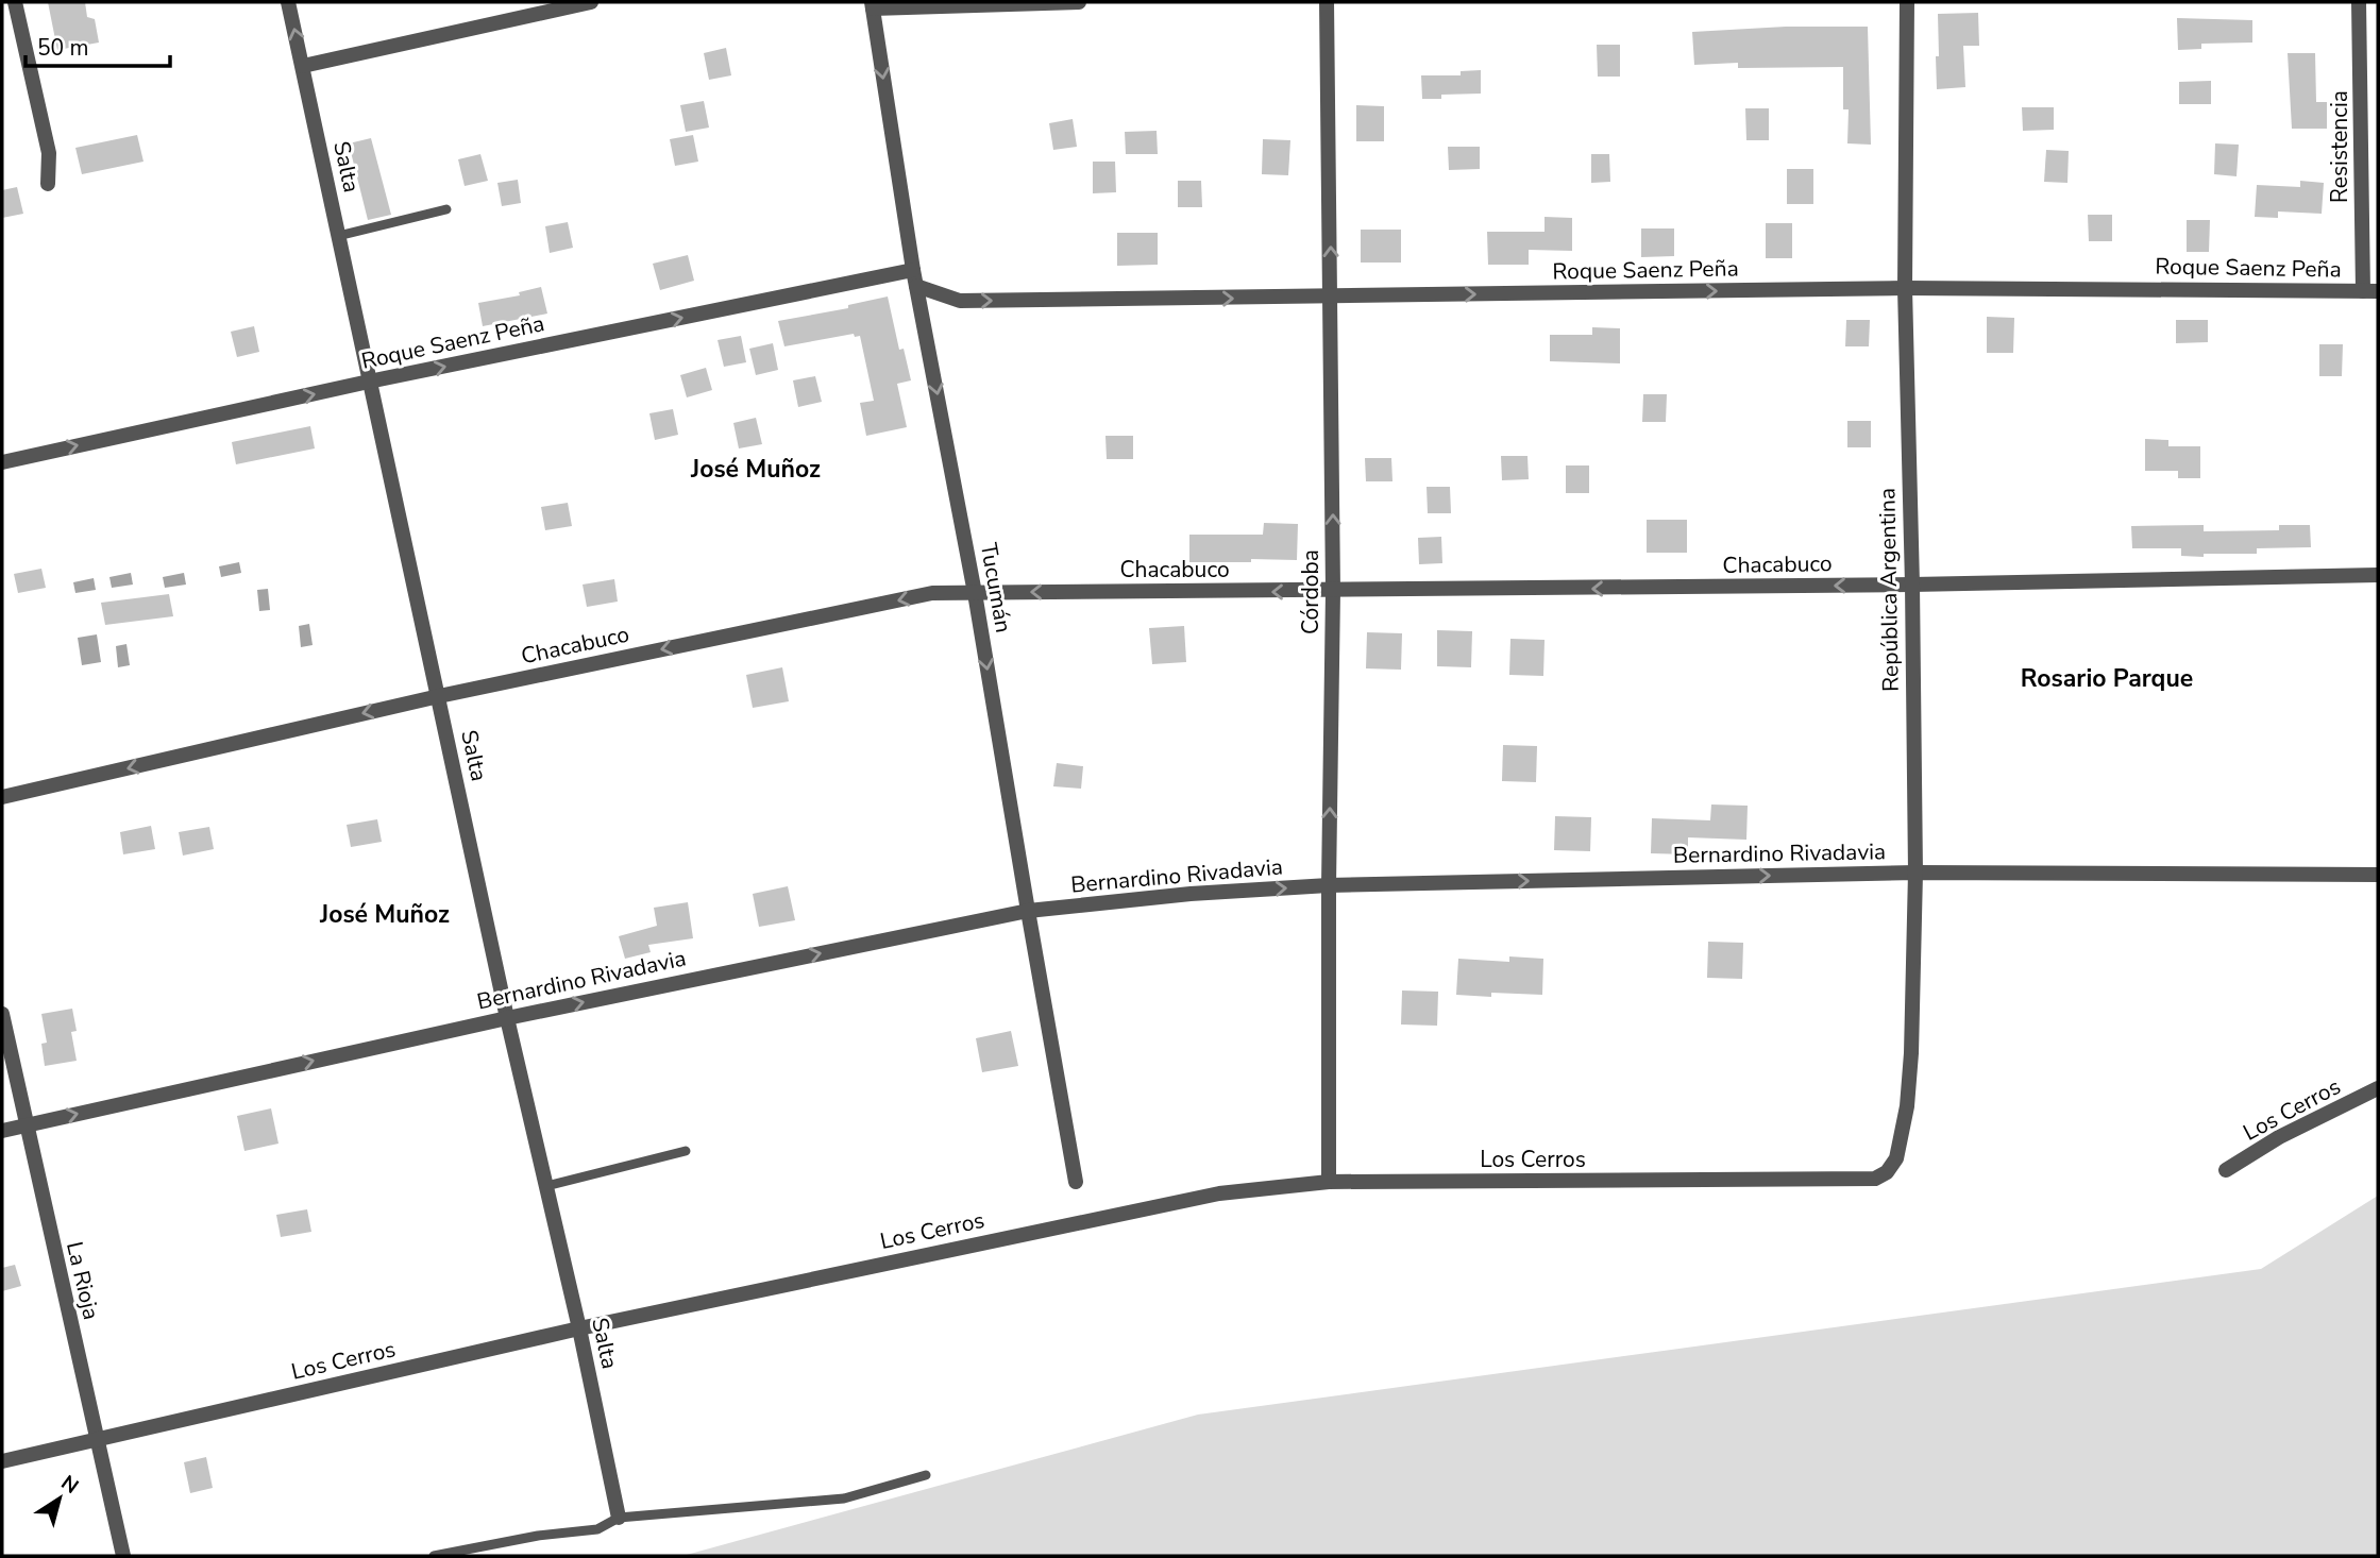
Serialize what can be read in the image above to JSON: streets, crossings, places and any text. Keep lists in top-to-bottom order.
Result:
{
  "streets": {
    "street": [
      "Resistencia",
      "Salta",
      "Roque Saenz Peña",
      "Chacabuco",
      "Tucumán",
      "República Argentina",
      "Córdoba",
      "Bernardino Rivadavia",
      "Los Cerros",
      "La Rioja"
    ]
  },
  "crossings": [
    ["Resistencia", "Roque Saenz Peña"],
    ["Salta", "Roque Saenz Peña"],
    ["Salta", "Chacabuco"],
    ["Salta", "Bernardino Rivadavia"],
    ["Salta", "Los Cerros"],
    ["Roque Saenz Peña", "Tucumán"],
    ["Roque Saenz Peña", "República Argentina"],
    ["Roque Saenz Peña", "Córdoba"],
    ["Chacabuco", "Tucumán"],
    ["Chacabuco", "República Argentina"],
    ["Chacabuco", "Córdoba"],
    ["Tucumán", "Bernardino Rivadavia"],
    ["República Argentina", "Bernardino Rivadavia"],
    ["República Argentina", "Los Cerros"],
    ["Córdoba", "Bernardino Rivadavia"],
    ["Córdoba", "Los Cerros"],
    ["Bernardino Rivadavia", "La Rioja"],
    ["Los Cerros", "La Rioja"]
  ],
  "one_way": [
    "Roque Saenz Peña",
    "Chacabuco",
    "Tucumán",
    "Córdoba",
    "Bernardino Rivadavia"
  ],
  "districts": ["José Muñoz", "Rosario Parque", "José Muñoz"],
  "scale_bar": "50 m",
  "north": "top right"
}
